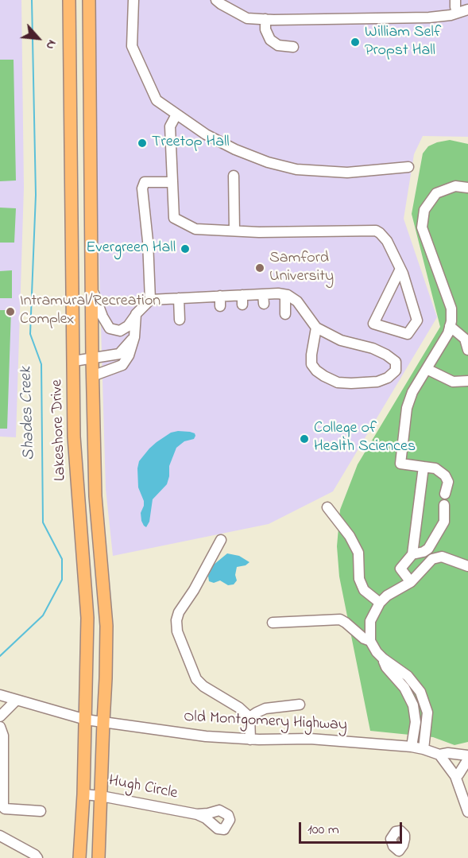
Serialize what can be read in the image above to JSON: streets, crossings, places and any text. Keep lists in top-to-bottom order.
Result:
{
  "streets": {
    "main road": ["Lakeshore Drive"],
    "street": ["Old Montgomery Highway", "Hugh Circle"]
  },
  "crossings": [
    ["Lakeshore Drive", "Old Montgomery Highway"],
    ["Lakeshore Drive", "Hugh Circle"]
  ],
  "water": ["Shades Creek"],
  "places": [
    "William Self Propst Hall",
    "Treetop Hall",
    "Evergreen Hall",
    "Samford University",
    "Intramural/Recreation Complex",
    "College of Health Sciences"
  ],
  "scale_bar": "100 m",
  "north": "bottom right"
}
